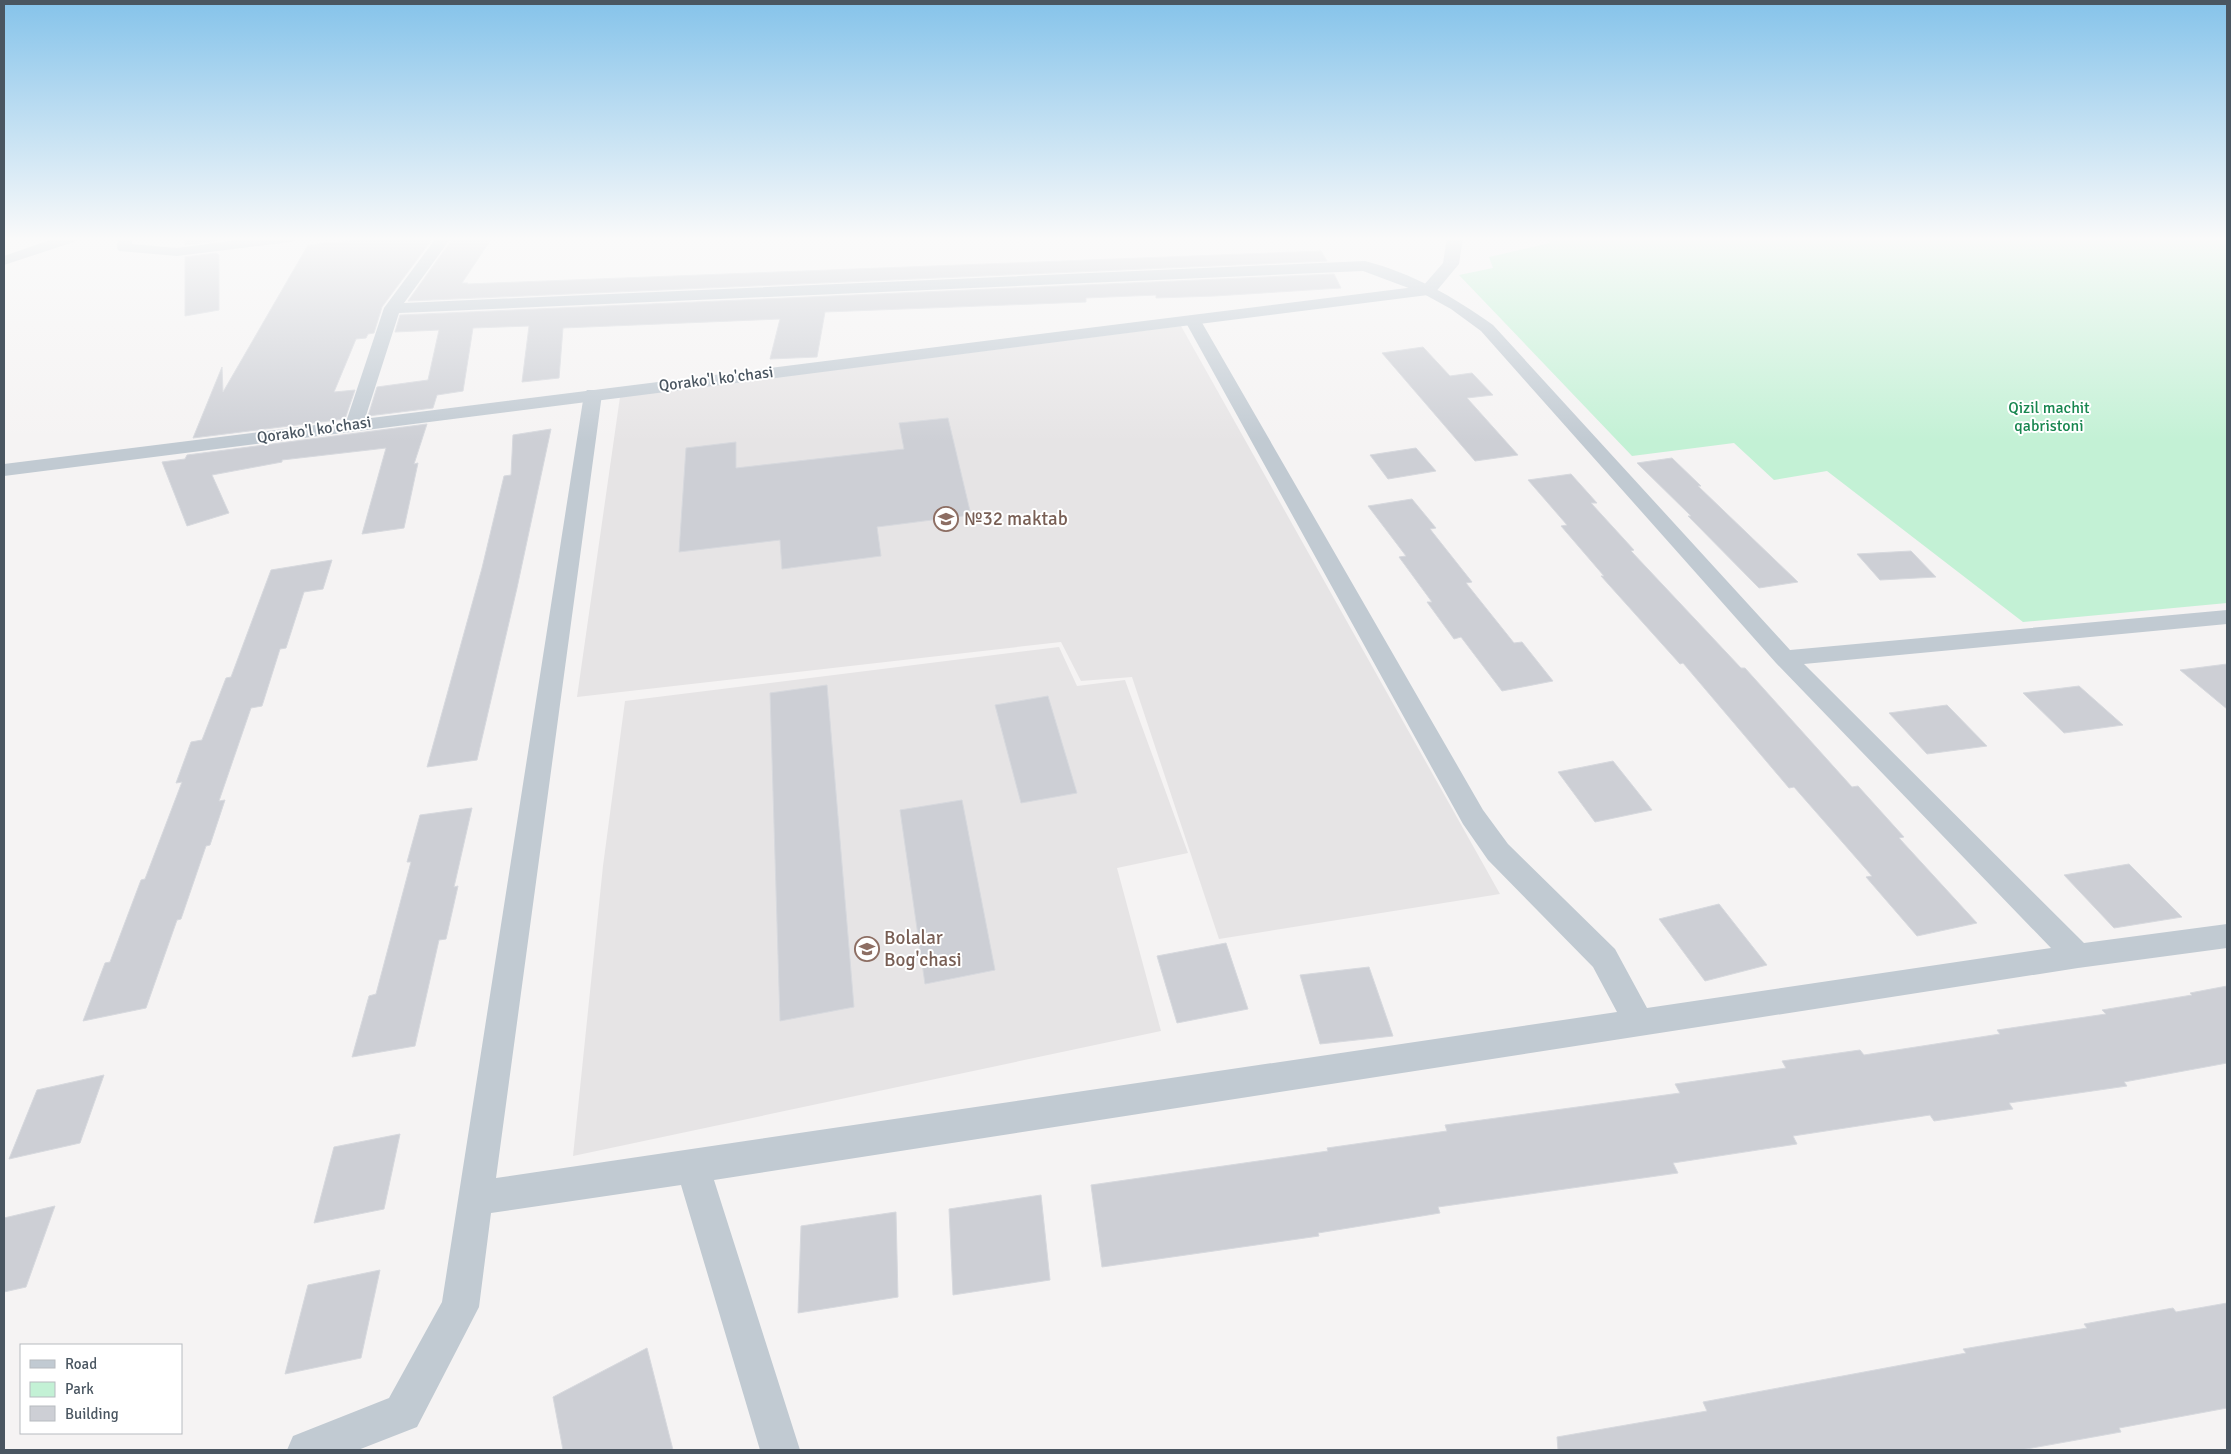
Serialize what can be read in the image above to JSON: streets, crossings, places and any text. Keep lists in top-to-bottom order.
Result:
{
  "streets": {
    "street": ["Qorako'l ko'chasi"]
  },
  "parks": ["Qizil machit qabristoni"],
  "places": {
    "school or university": ["№32 maktab", "Bolalar Bog'chasi"]
  },
  "legend": ["Road", "Park", "Building"]
}
